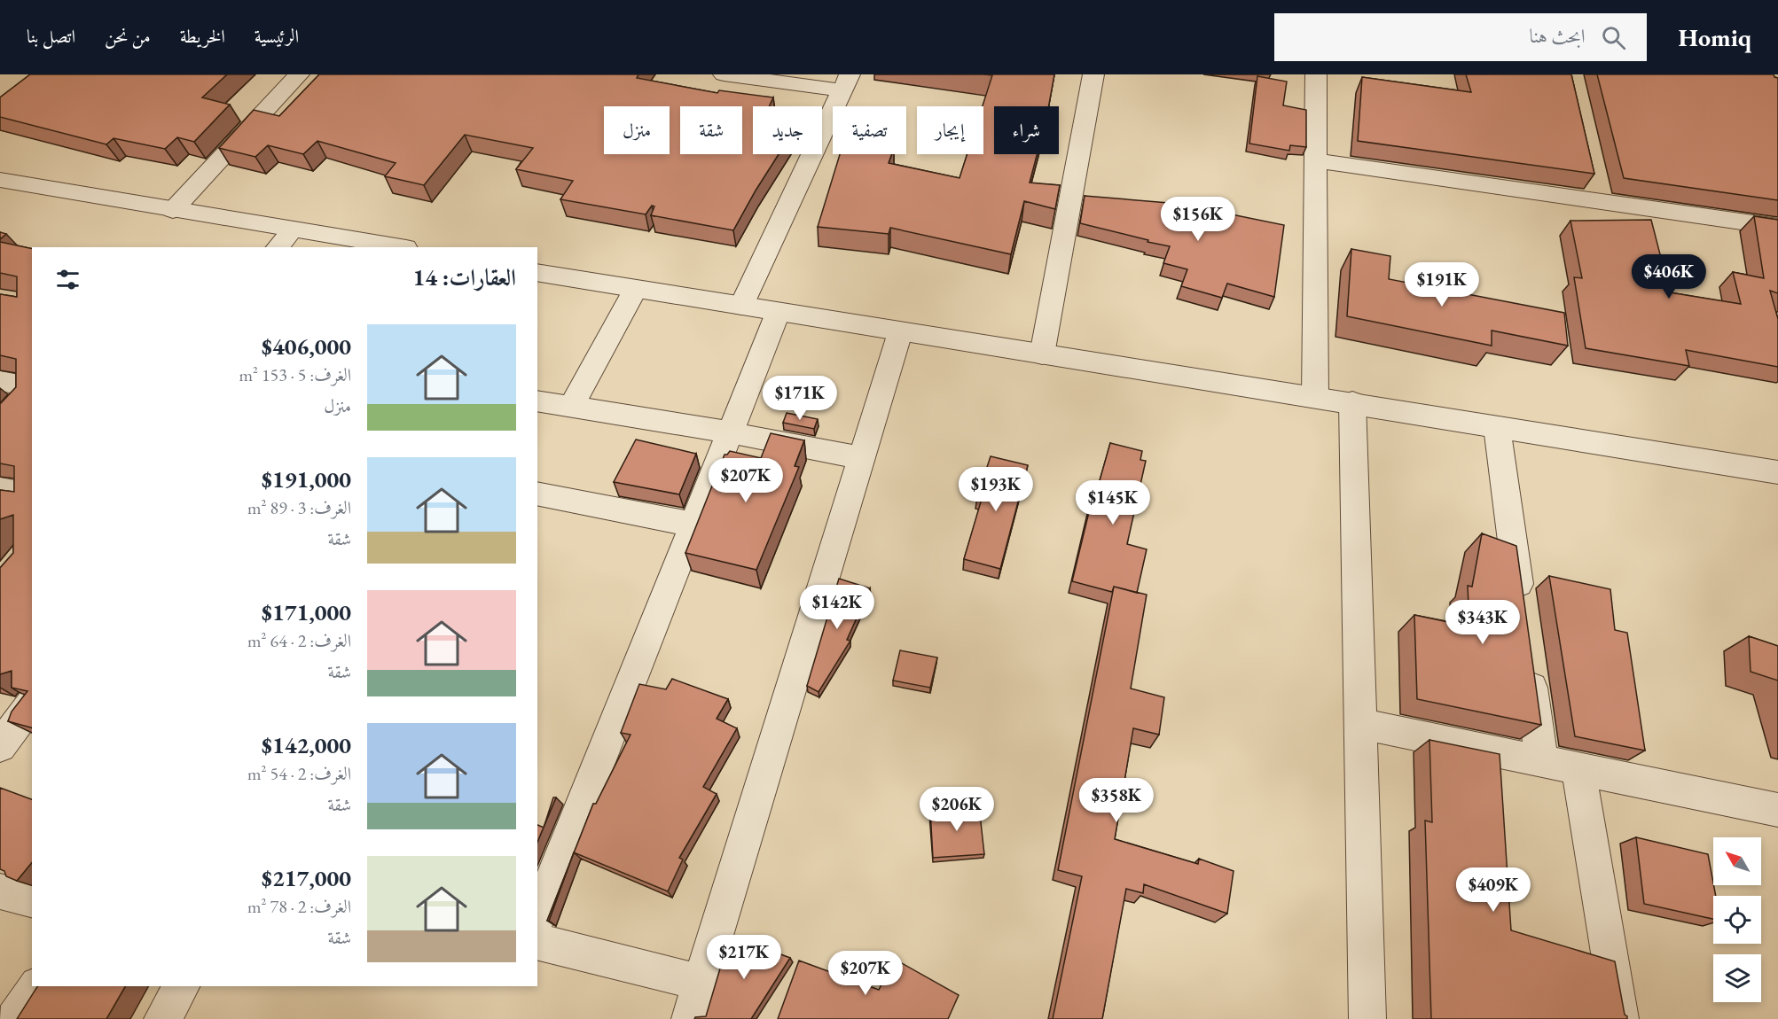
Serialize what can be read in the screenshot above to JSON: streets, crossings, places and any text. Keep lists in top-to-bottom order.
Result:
{
  "north": "top left",
  "page": {
    "header": "Homiq",
    "search": "ابحث هنا",
    "nav": [
      "الرئيسية",
      "الخريطة",
      "من نحن",
      "اتصل بنا"
    ],
    "chip": [
      "شراء",
      "إيجار",
      "تصفية",
      "جديد",
      "شقة",
      "منزل"
    ],
    "price": [
      "$156K",
      "$406K",
      "$191K",
      "$171K",
      "$207K",
      "$193K",
      "$145K",
      "$142K",
      "$343K",
      "$358K",
      "$206K",
      "$409K",
      "$217K",
      "$207K"
    ],
    "heading": "العقارات: 14",
    "list": [
      {
        "name": "$406,000",
        "note": "الغرف: 5 · 153 m² · منزل"
      },
      {
        "name": "$191,000",
        "note": "الغرف: 3 · 89 m² · شقة"
      },
      {
        "name": "$171,000",
        "note": "الغرف: 2 · 64 m² · شقة"
      },
      {
        "name": "$142,000",
        "note": "الغرف: 2 · 54 m² · شقة"
      },
      {
        "name": "$217,000",
        "note": "الغرف: 2 · 78 m² · شقة"
      }
    ]
  }
}
